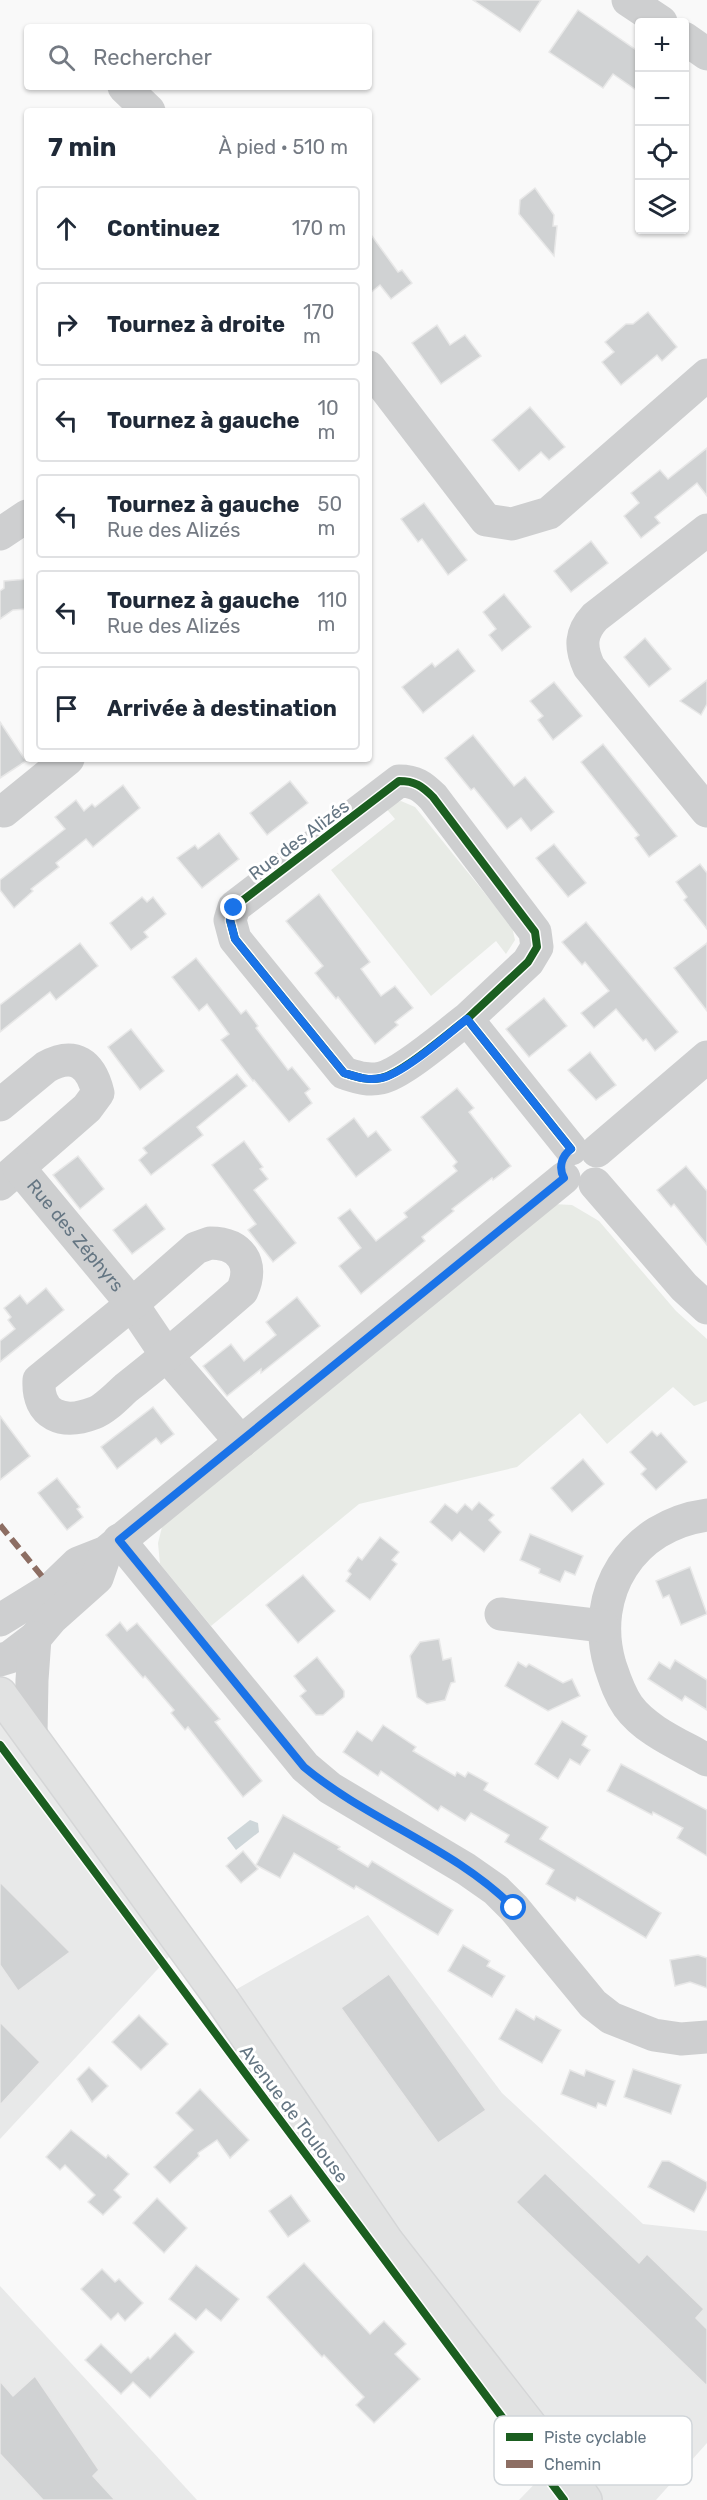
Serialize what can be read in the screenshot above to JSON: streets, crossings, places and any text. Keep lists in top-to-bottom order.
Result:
{
  "streets": {
    "main road": ["Avenue de Toulouse"],
    "street": ["Rue des Alizés", "Rue des Zéphyrs"]
  },
  "legend": ["Piste cyclable", "Chemin"],
  "page": {
    "map_buttons": ["+", "−"],
    "search": "Rechercher",
    "heading": ["7 min", "À pied · 510 m"],
    "list": [
      ["Continuez", "170 m"],
      ["Tournez à droite", "170 m"],
      ["Tournez à gauche", "10 m"],
      ["Tournez à gauche", "Rue des Alizés", "50 m"],
      ["Tournez à gauche", "Rue des Alizés", "110 m"],
      "Arrivée à destination"
    ]
  }
}
